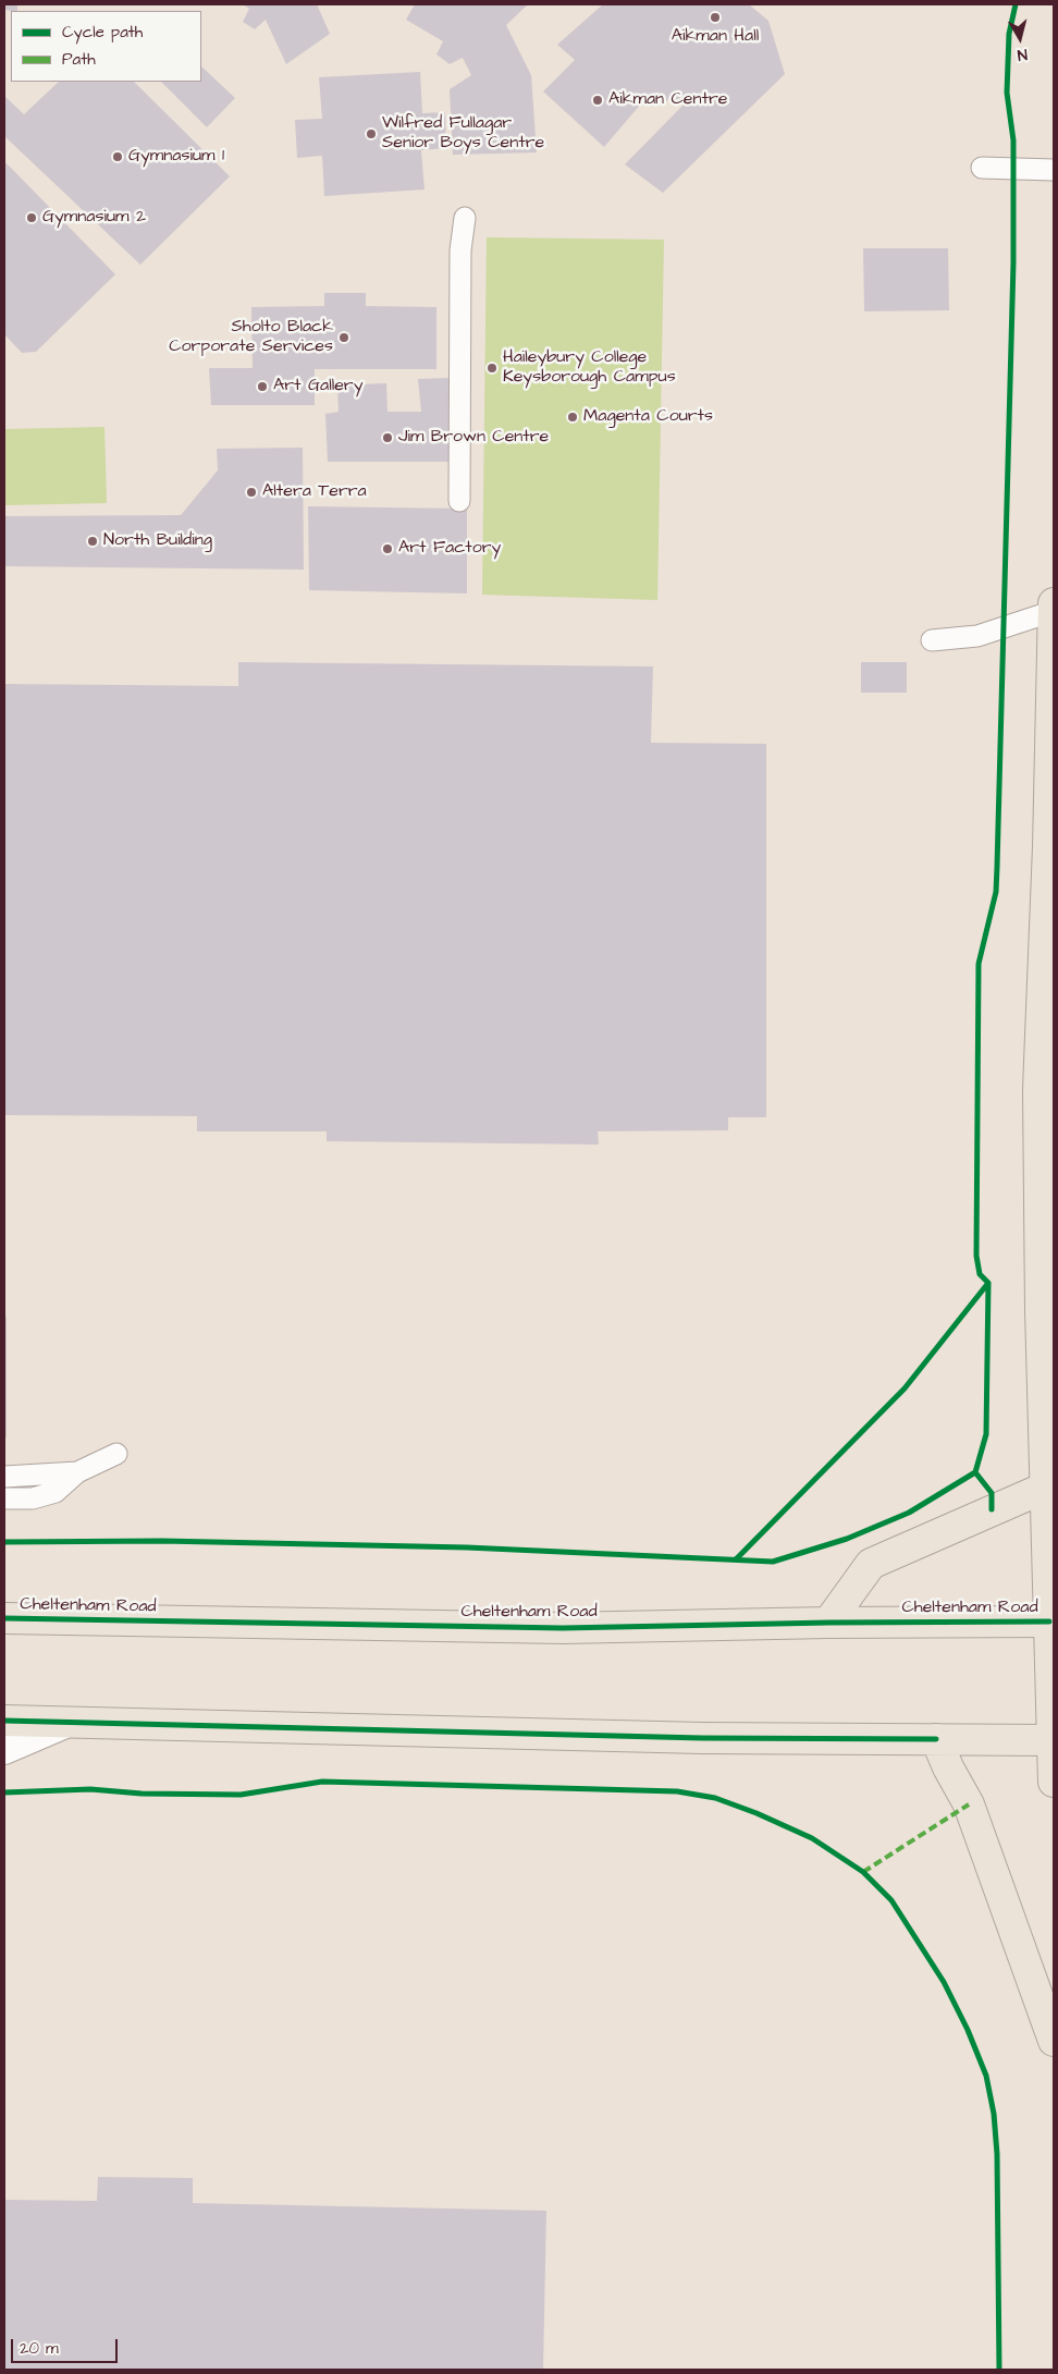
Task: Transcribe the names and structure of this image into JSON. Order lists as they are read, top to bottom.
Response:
{
  "streets": {
    "main road": ["Cheltenham Road"]
  },
  "places": [
    "Aikman Hall",
    "Aikman Centre",
    "Wilfred Fullagar Senior Boys Centre",
    "Gymnasium 1",
    "Gymnasium 2",
    "Sholto Black Corporate Services",
    "Haileybury College Keysborough Campus",
    "Art Gallery",
    "Magenta Courts",
    "Jim Brown Centre",
    "Altera Terra",
    "North Building",
    "Art Factory"
  ],
  "legend": ["Cycle path", "Path"],
  "scale_bar": "20 m",
  "north": "bottom"
}
